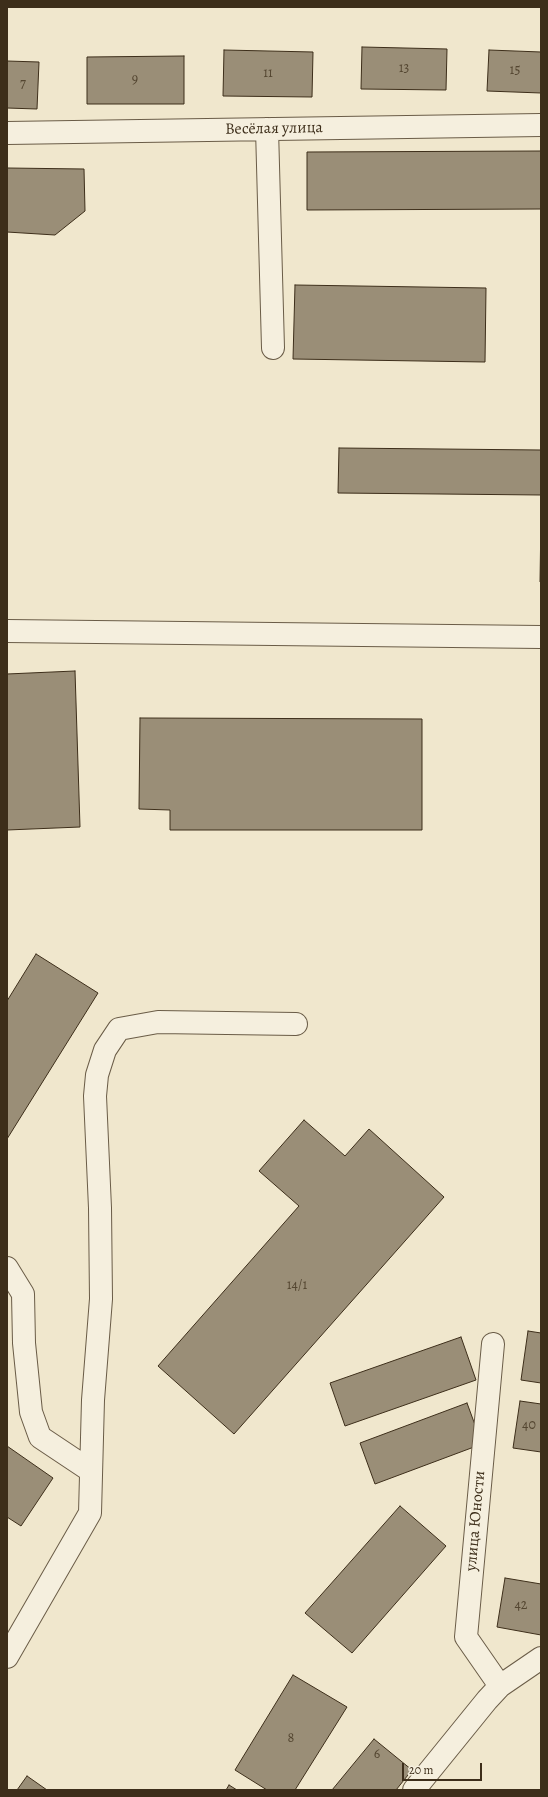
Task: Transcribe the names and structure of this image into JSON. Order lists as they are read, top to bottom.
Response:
{
  "streets": {
    "street": ["Весёлая улица", "улица Юности"]
  },
  "house_numbers": [
    "13",
    "15",
    "11",
    "9",
    "7",
    "14/1",
    "40",
    "42",
    "8",
    "6"
  ],
  "scale_bar": "20 m"
}
